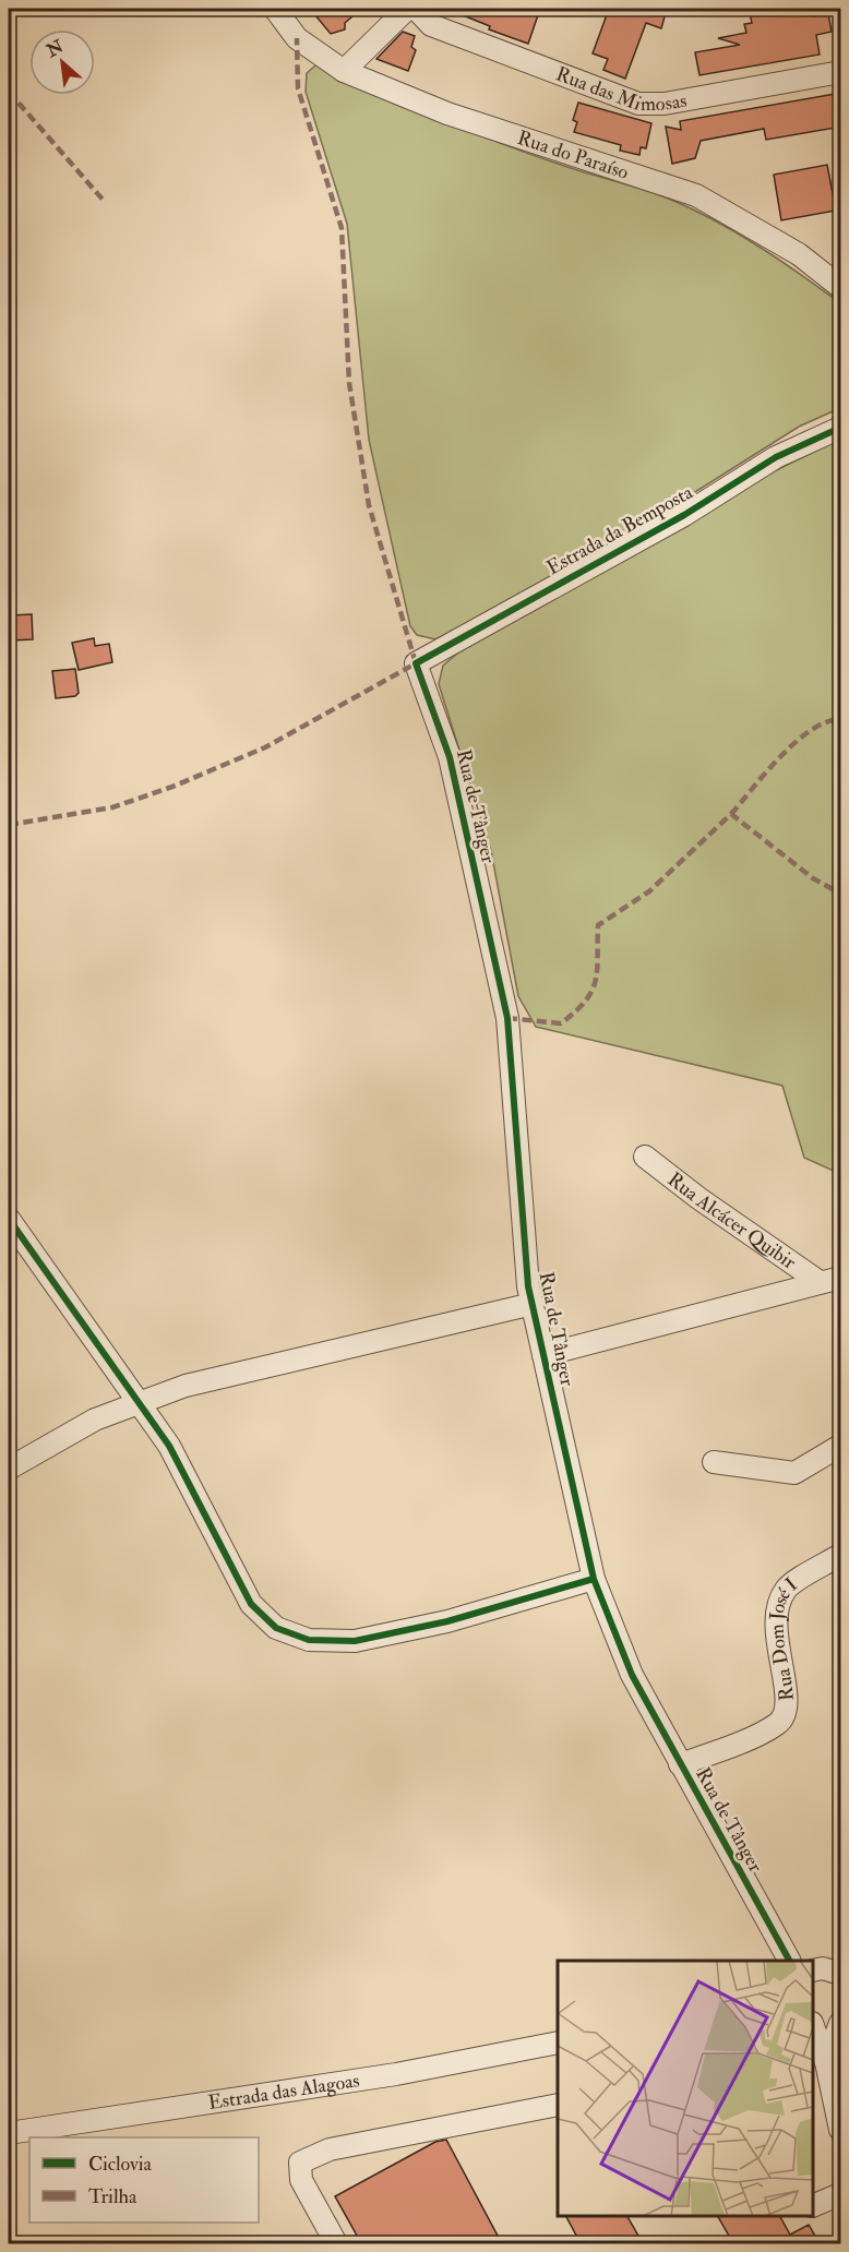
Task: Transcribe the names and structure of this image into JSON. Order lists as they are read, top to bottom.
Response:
{
  "streets": {
    "street": [
      "Rua das Mimosas",
      "Rua do Paraíso",
      "Estrada da Bemposta",
      "Rua de Tânger",
      "Rua Alcácer Quibir",
      "Rua Dom José I",
      "Estrada das Alagoas"
    ]
  },
  "crossings": [
    ["Estrada da Bemposta", "Rua de Tânger"],
    ["Rua de Tânger", "Rua Dom José I"]
  ],
  "legend": ["Ciclovia", "Trilha"],
  "north": "top left"
}
